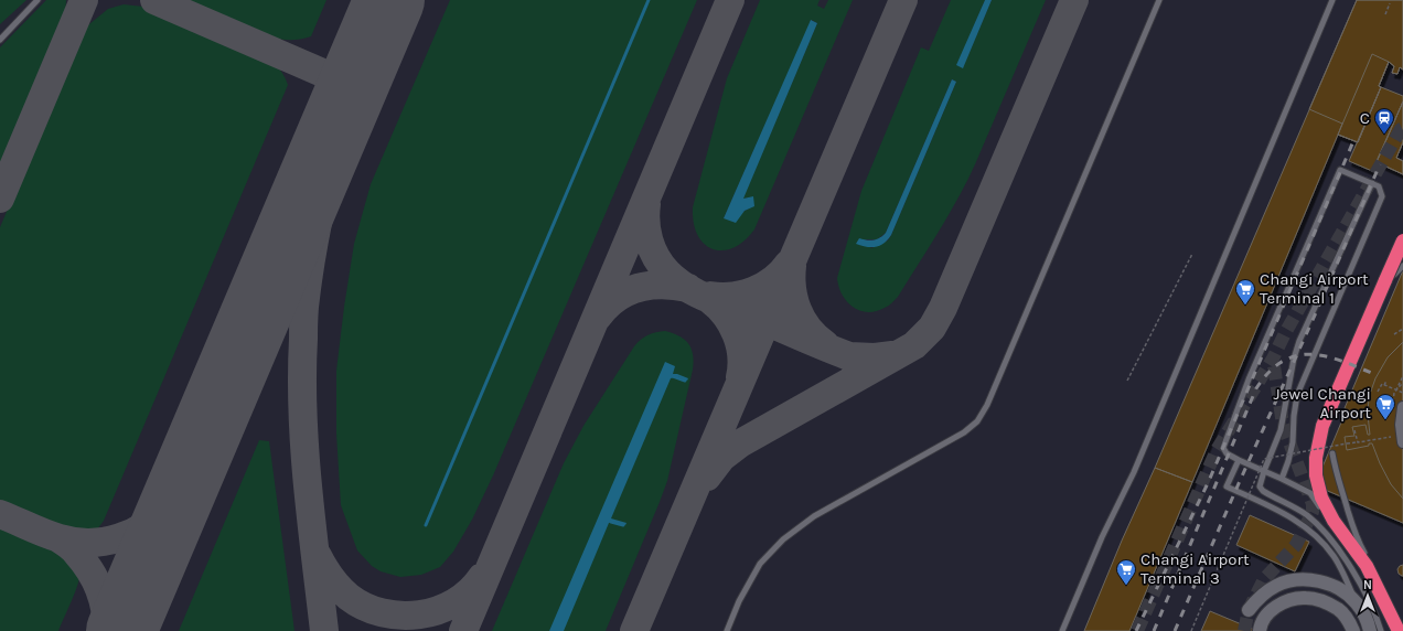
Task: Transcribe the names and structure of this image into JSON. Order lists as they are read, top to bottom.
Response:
{
  "places": {
    "station": ["C"],
    "supermarket": ["Changi Airport Terminal 1", "Jewel Changi Airport", "Changi Airport Terminal 3"]
  },
  "north": "top"
}
